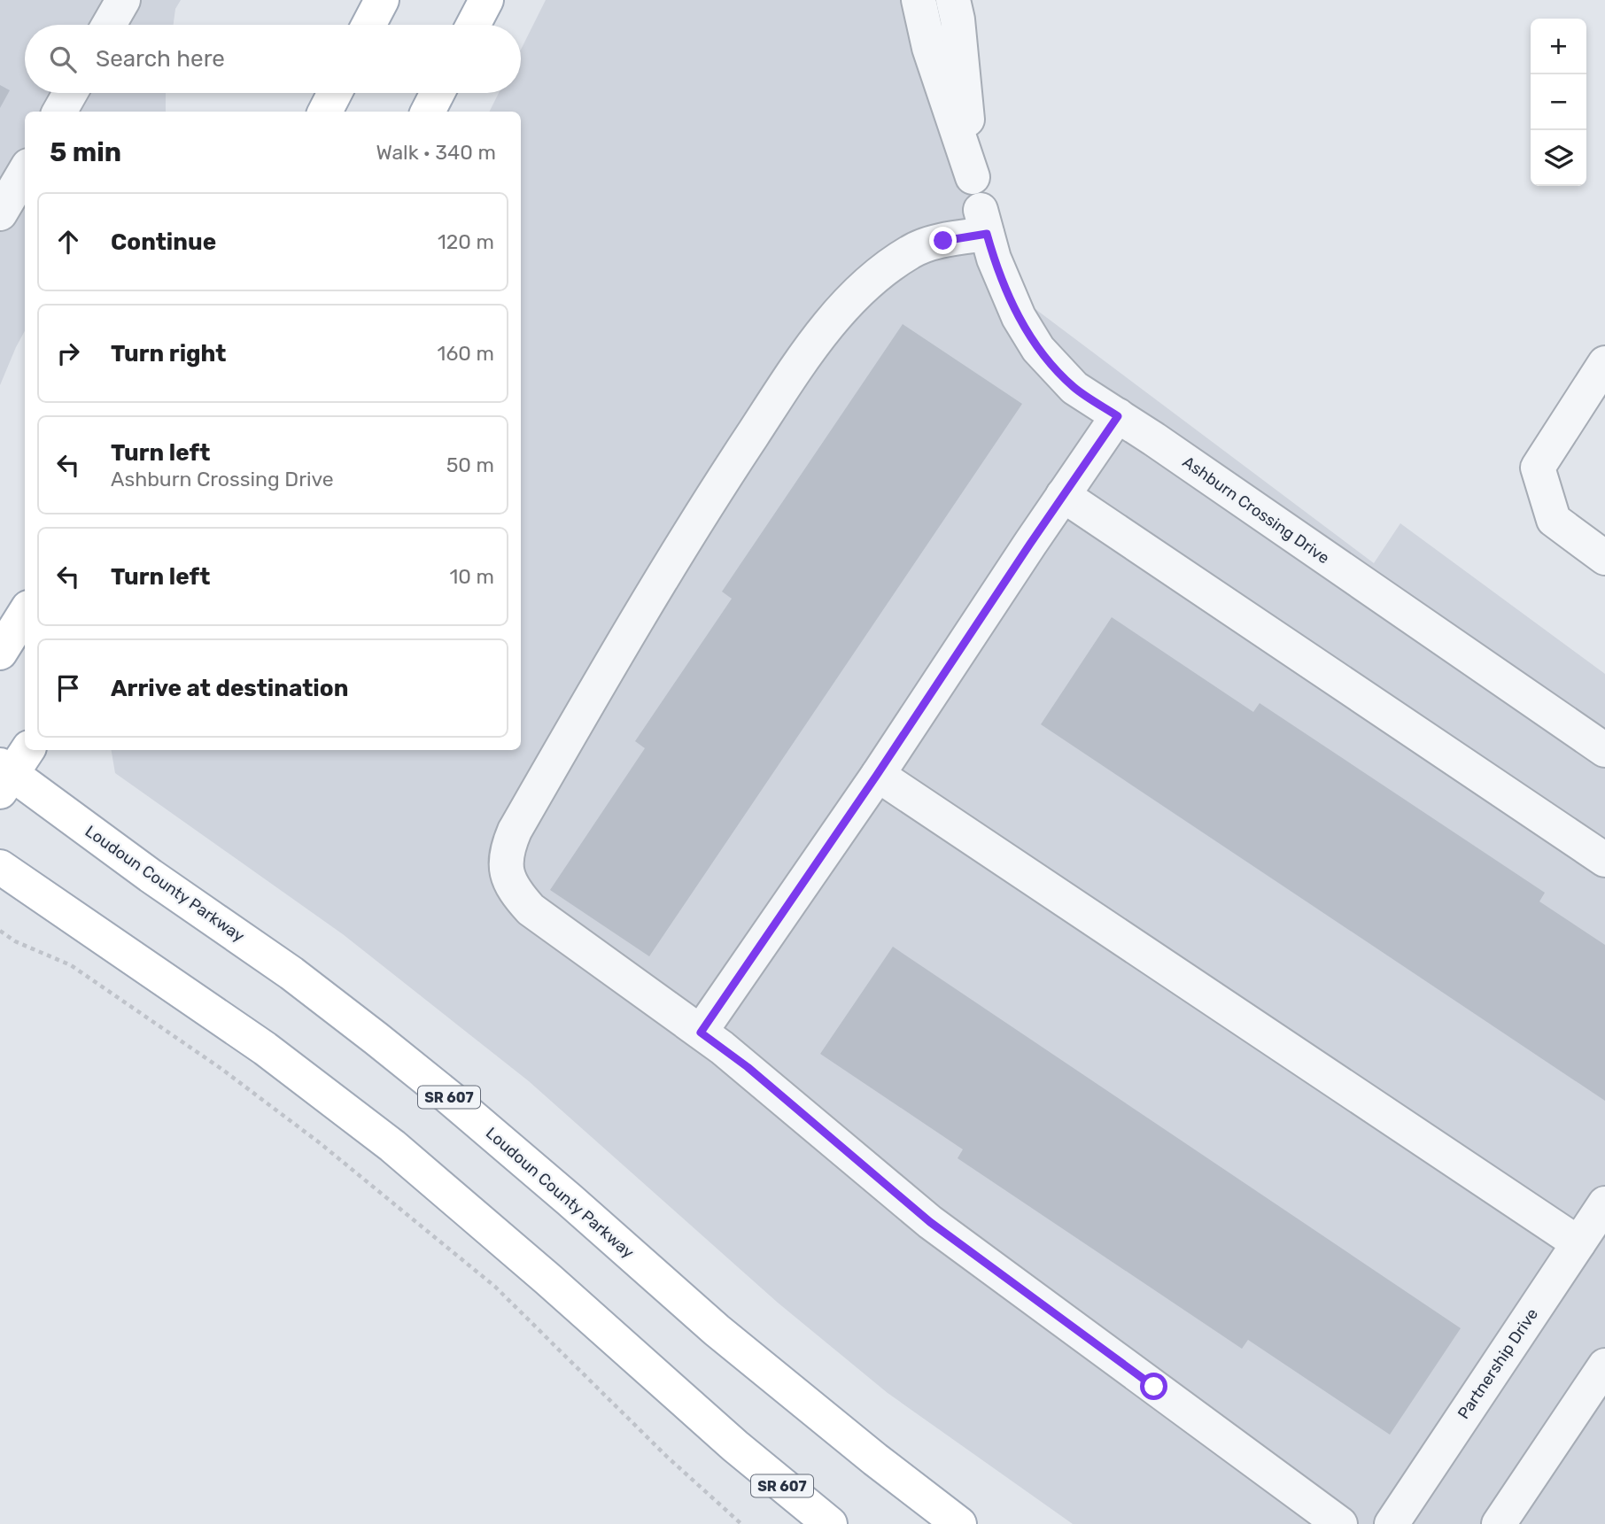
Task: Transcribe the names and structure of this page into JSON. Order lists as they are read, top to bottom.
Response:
{
  "streets": {
    "main road": ["Loudoun County Parkway", "SR 607"],
    "street": ["Ashburn Crossing Drive", "Partnership Drive"]
  },
  "page": {
    "map_buttons": ["+", "−"],
    "search": "Search here",
    "heading": ["5 min", "Walk · 340 m"],
    "list": [
      ["Continue", "120 m"],
      ["Turn right", "160 m"],
      ["Turn left", "Ashburn Crossing Drive", "50 m"],
      ["Turn left", "10 m"],
      "Arrive at destination"
    ]
  }
}
